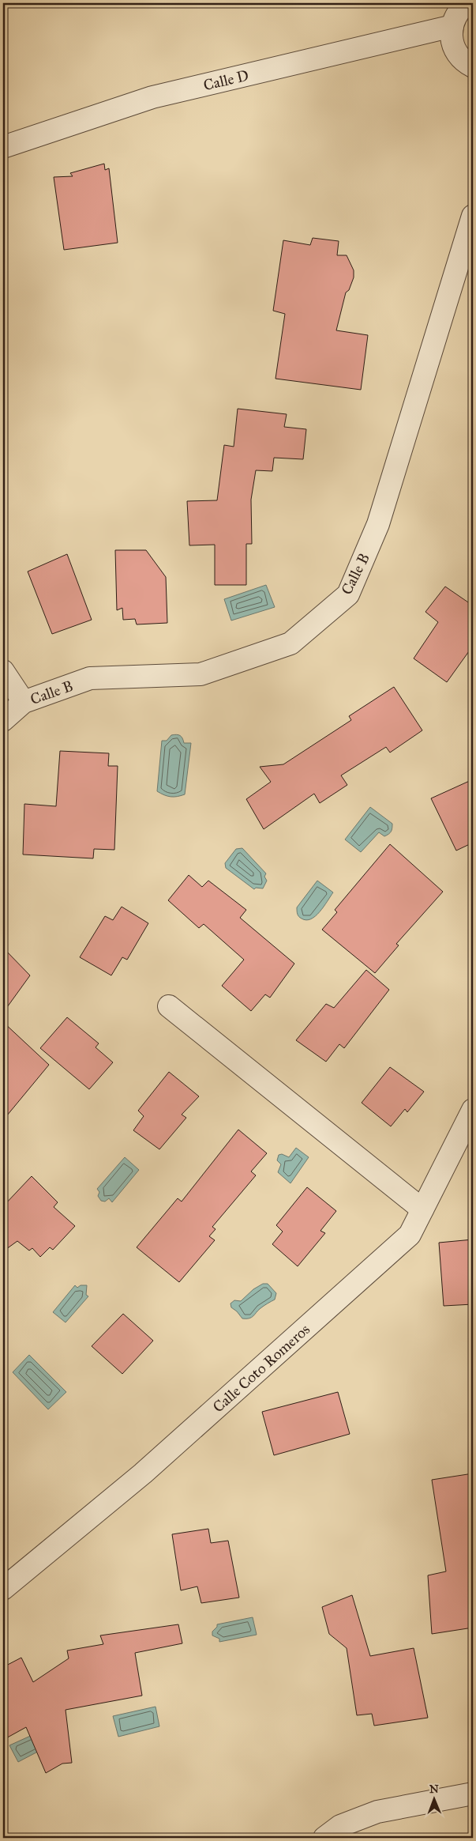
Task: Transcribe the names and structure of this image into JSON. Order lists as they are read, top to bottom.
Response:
{
  "streets": {
    "street": ["Calle D", "Calle B", "Calle Coto Romeros"]
  },
  "north": "top"
}
